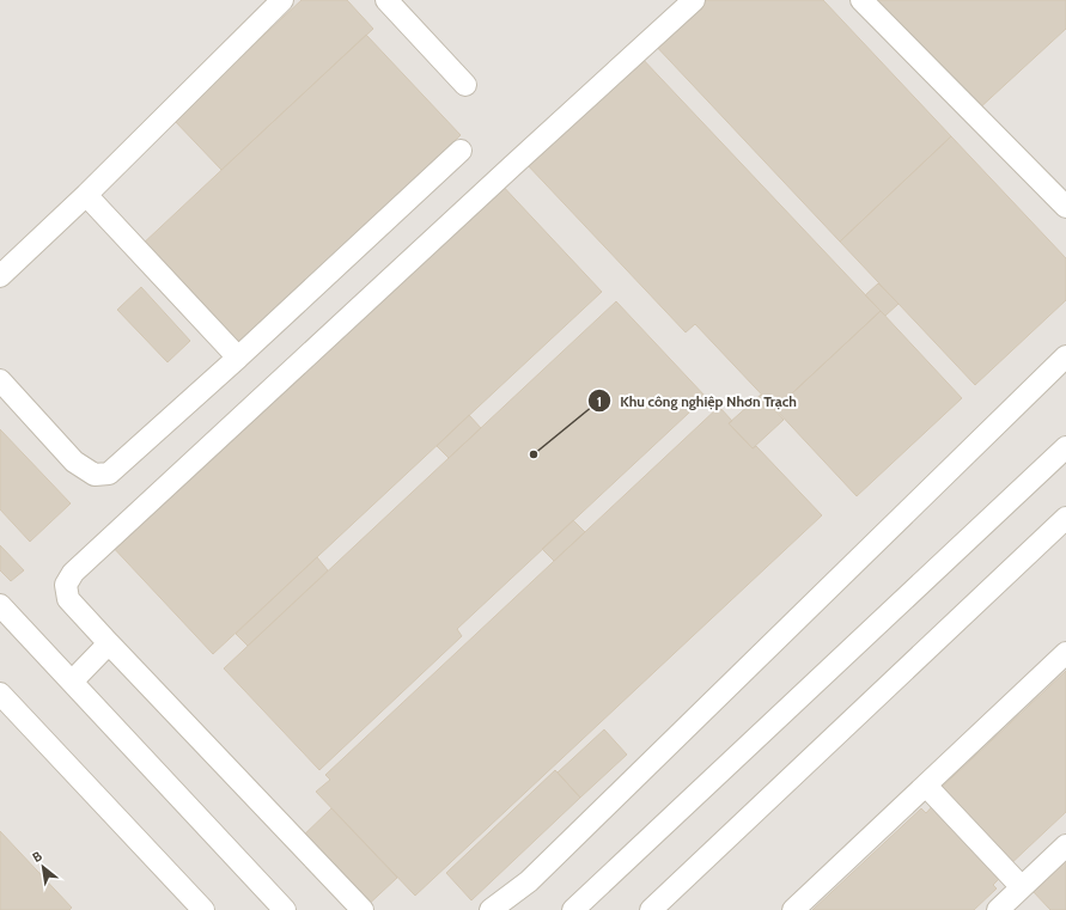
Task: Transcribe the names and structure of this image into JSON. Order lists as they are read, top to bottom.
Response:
{
  "places": ["Khu công nghiệp Nhơn Trạch"],
  "north": "top left"
}
